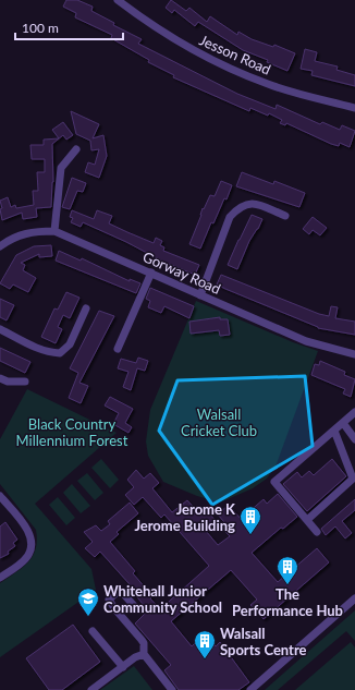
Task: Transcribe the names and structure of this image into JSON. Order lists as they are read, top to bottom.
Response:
{
  "streets": {
    "street": ["Jesson Road", "Gorway Road"]
  },
  "parks": ["Walsall Cricket Club", "Black Country Millennium Forest"],
  "places": {
    "building": ["Jerome K Jerome Building", "The Performance Hub", "Walsall Sports Centre"],
    "school or university": ["Whitehall Junior Community School"]
  },
  "scale_bar": "100 m"
}
